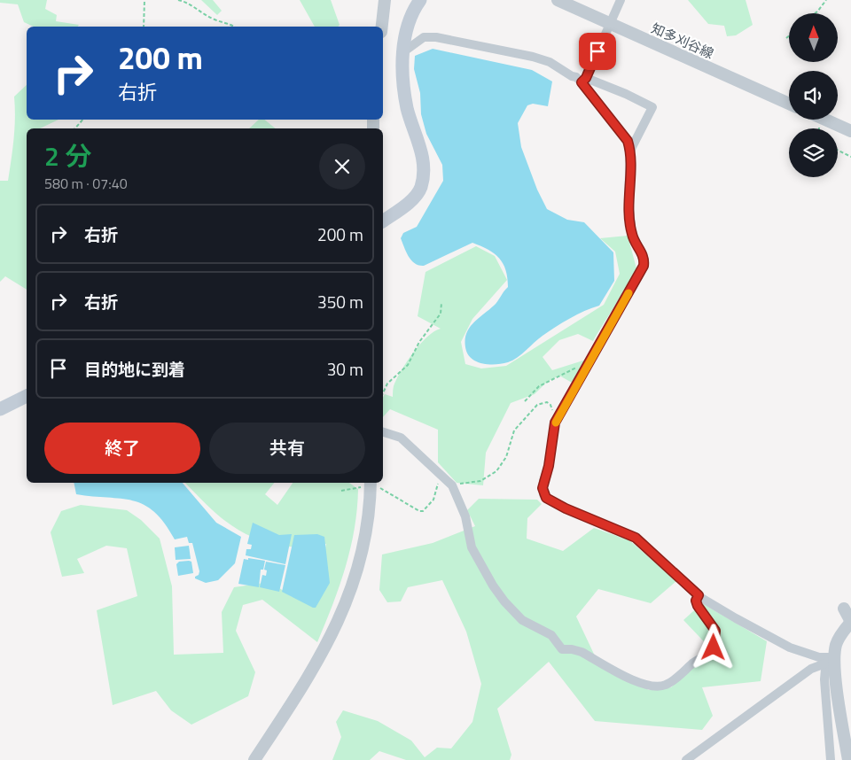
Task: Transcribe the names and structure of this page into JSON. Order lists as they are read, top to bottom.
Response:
{
  "streets": {
    "street": ["知多刈谷線"]
  },
  "north": "top",
  "page": {
    "turn": ["200 m", "右折"],
    "heading": ["2 分", "580 m · 07:40"],
    "list": [
      {
        "name": "右折",
        "value": "200 m"
      },
      {
        "name": "右折",
        "value": "350 m"
      },
      {
        "name": "目的地に到着",
        "value": "30 m"
      }
    ],
    "buttons": ["終了", "共有"]
  }
}
